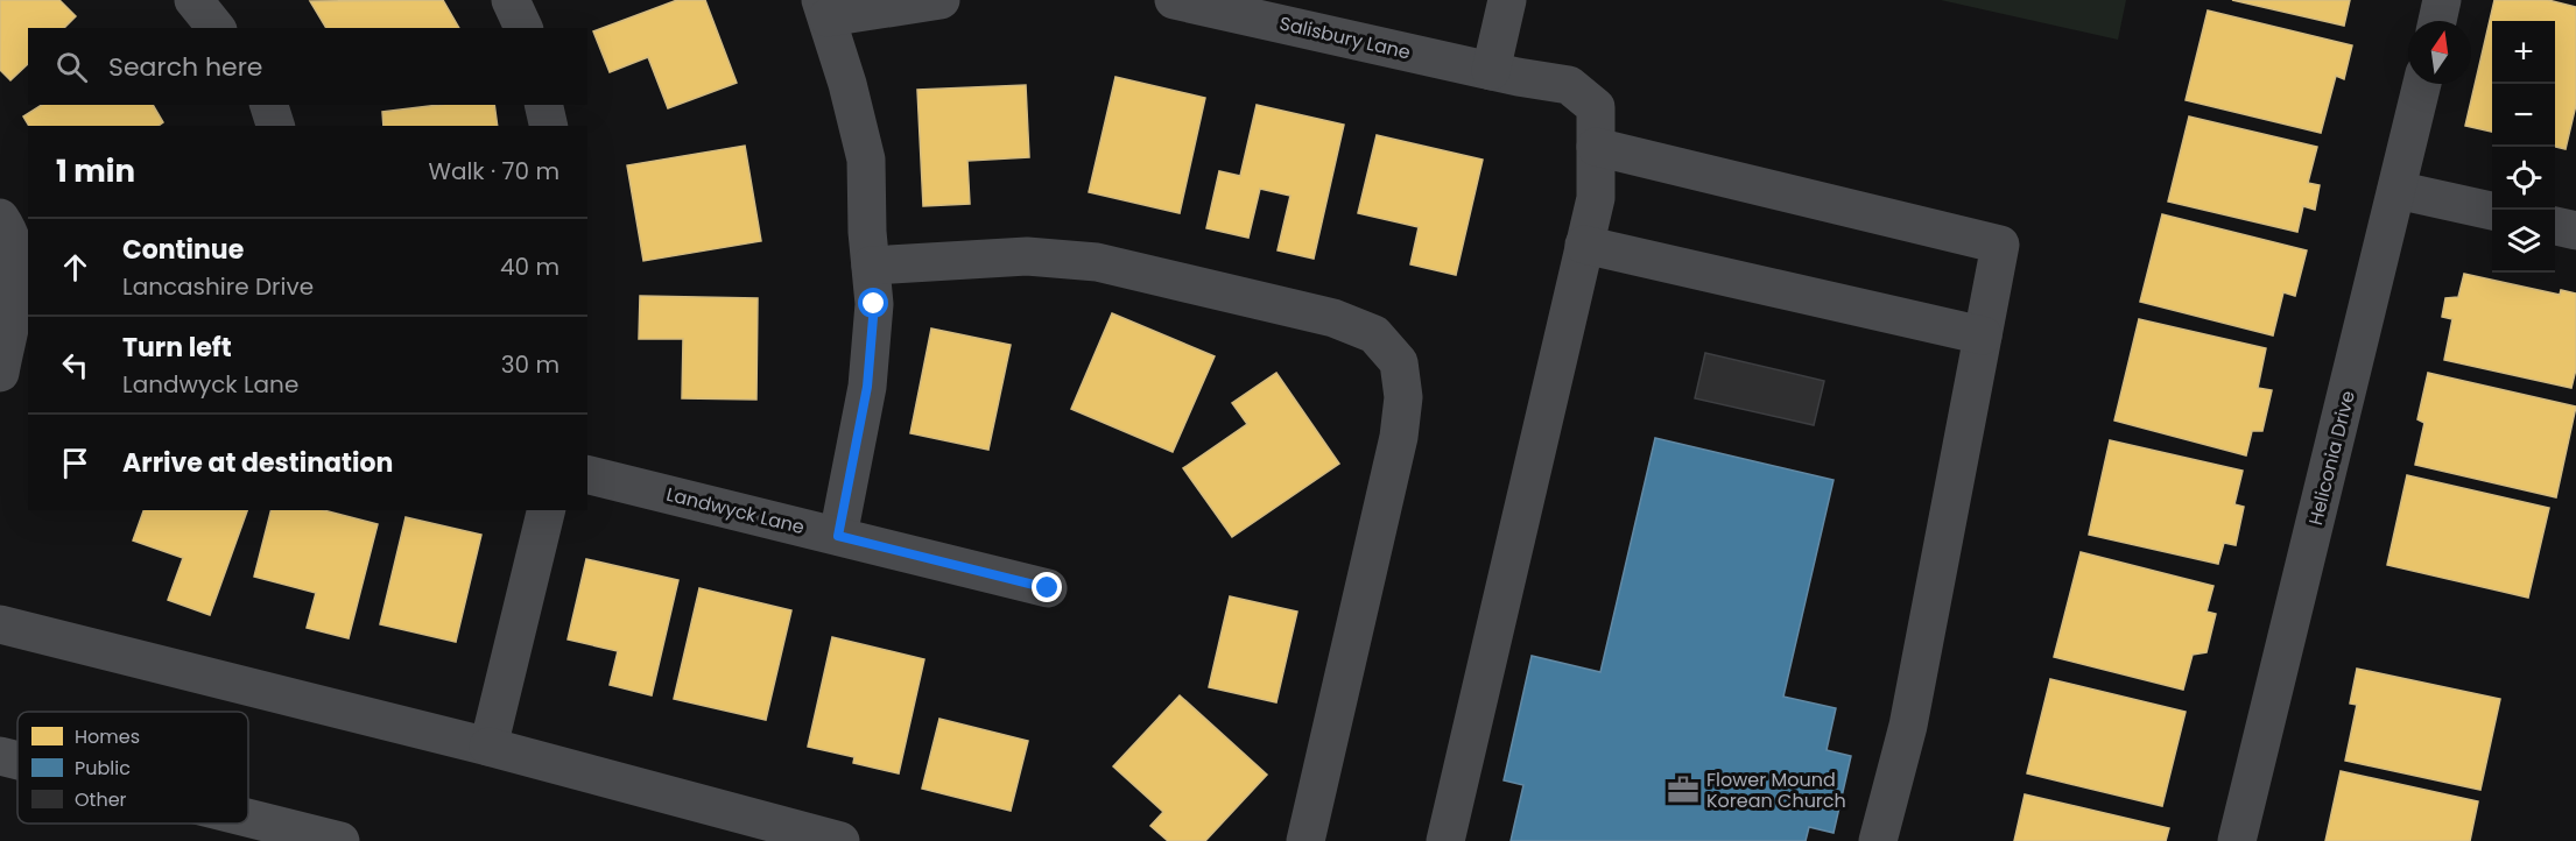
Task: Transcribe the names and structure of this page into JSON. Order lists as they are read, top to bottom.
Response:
{
  "streets": {
    "street": ["Salisbury Lane", "Heliconia Drive", "Landwyck Lane"]
  },
  "places": {
    "office": ["Flower Mound Korean Church"]
  },
  "legend": ["Homes", "Public", "Other"],
  "north": "top",
  "page": {
    "map_buttons": ["+", "−"],
    "search": "Search here",
    "heading": ["1 min", "Walk · 70 m"],
    "list": [
      ["Continue", "Lancashire Drive", "40 m"],
      ["Turn left", "Landwyck Lane", "30 m"],
      "Arrive at destination"
    ]
  }
}
